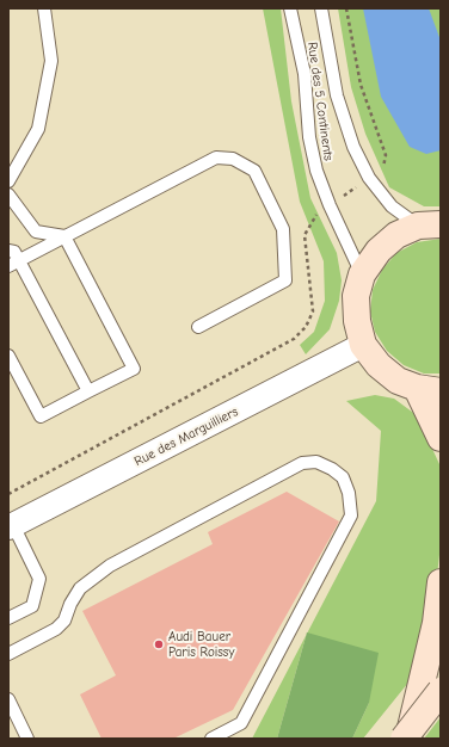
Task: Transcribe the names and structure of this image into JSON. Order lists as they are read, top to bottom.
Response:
{
  "streets": {
    "street": ["Rue des Marguilliers"],
    "lane": ["Rue des 5 Continents"]
  },
  "places": ["Audi Bauer Paris Roissy"]
}
